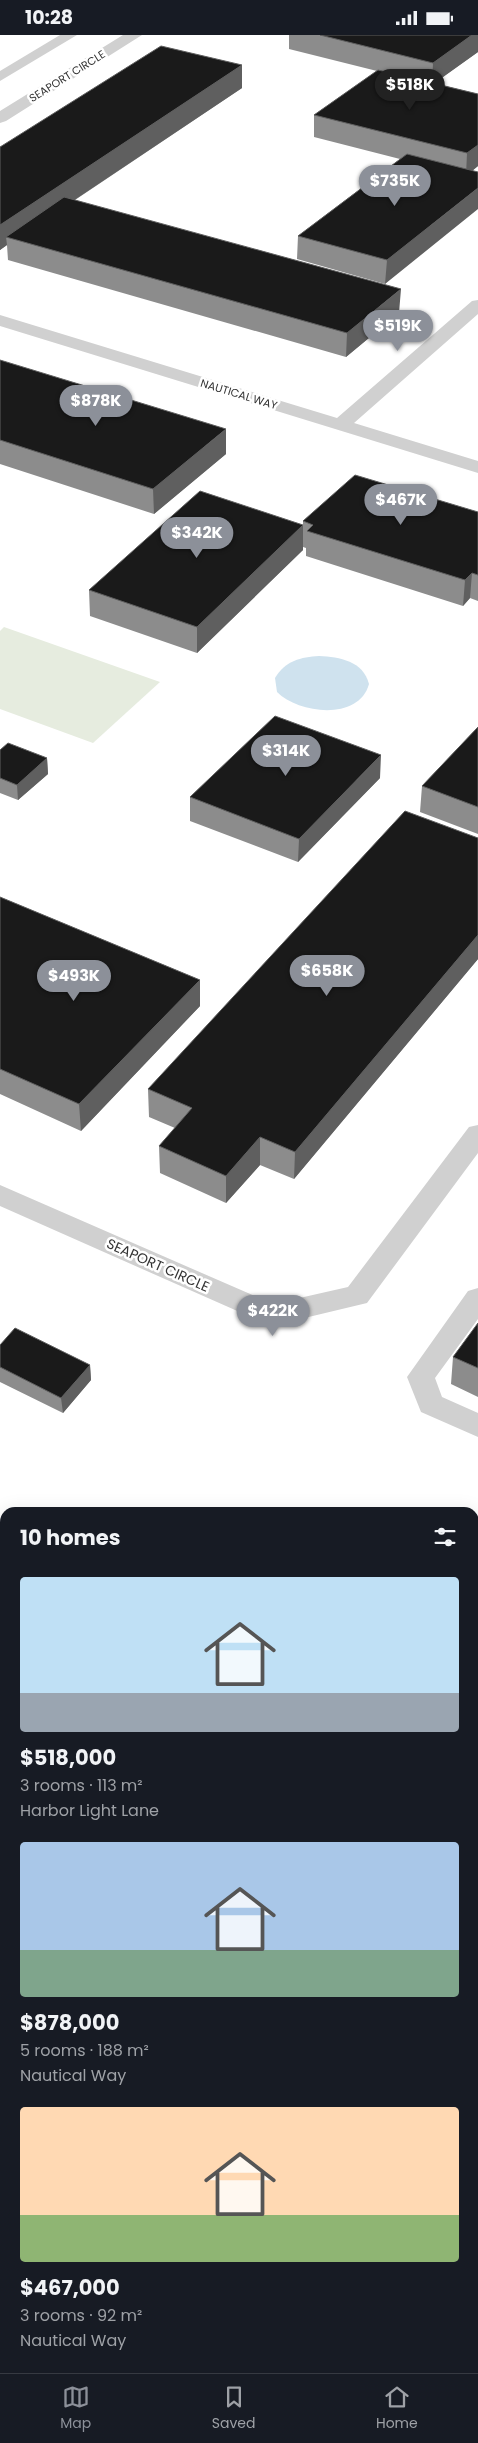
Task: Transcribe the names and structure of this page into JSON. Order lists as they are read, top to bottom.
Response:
{
  "streets": {
    "street": ["SEAPORT CIRCLE", "NAUTICAL WAY"]
  },
  "page": {
    "status": "10:28",
    "price": [
      "$518K",
      "$735K",
      "$519K",
      "$878K",
      "$467K",
      "$342K",
      "$314K",
      "$658K",
      "$493K",
      "$422K"
    ],
    "heading": "10 homes",
    "list": [
      {
        "name": "$518,000",
        "note": "3 rooms · 113 m² · Harbor Light Lane"
      },
      {
        "name": "$878,000",
        "note": "5 rooms · 188 m² · Nautical Way"
      },
      {
        "name": "$467,000",
        "note": "3 rooms · 92 m² · Nautical Way"
      }
    ],
    "tabs": ["Map", "Saved", "Home"]
  }
}
